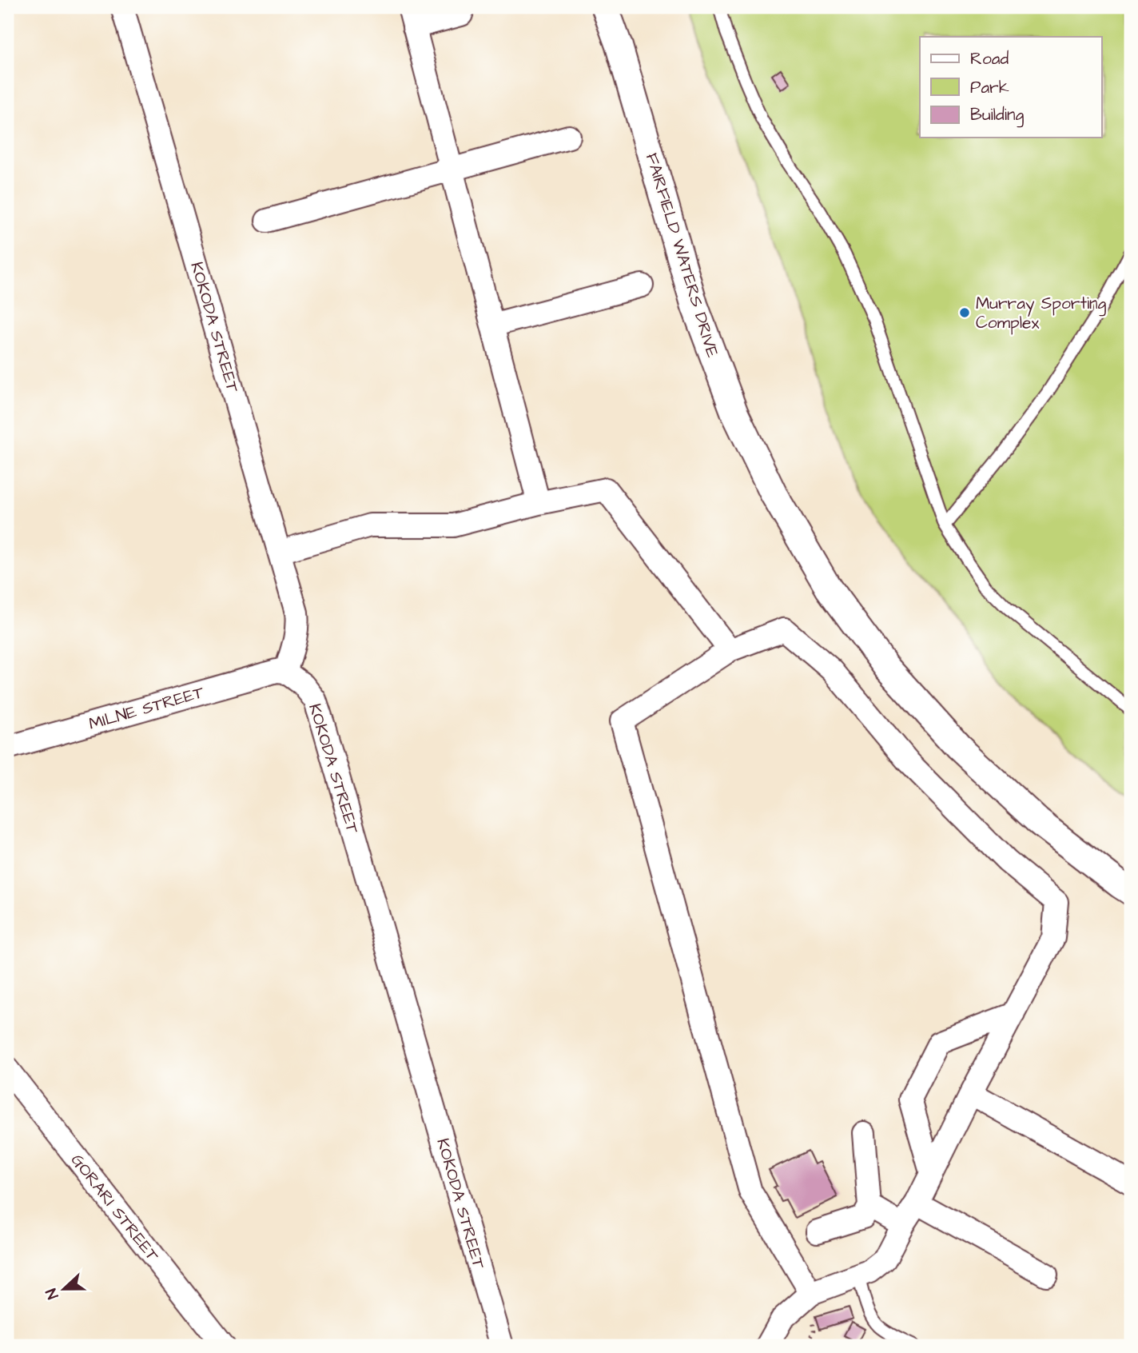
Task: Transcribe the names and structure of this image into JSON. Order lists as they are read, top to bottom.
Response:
{
  "streets": {
    "street": [
      "FAIRFIELD WATERS DRIVE",
      "KOKODA STREET",
      "MILNE STREET",
      "GORARI STREET"
    ]
  },
  "crossings": [
    ["KOKODA STREET", "MILNE STREET"]
  ],
  "places": ["Murray Sporting Complex"],
  "legend": ["Road", "Park", "Building"],
  "north": "left"
}
